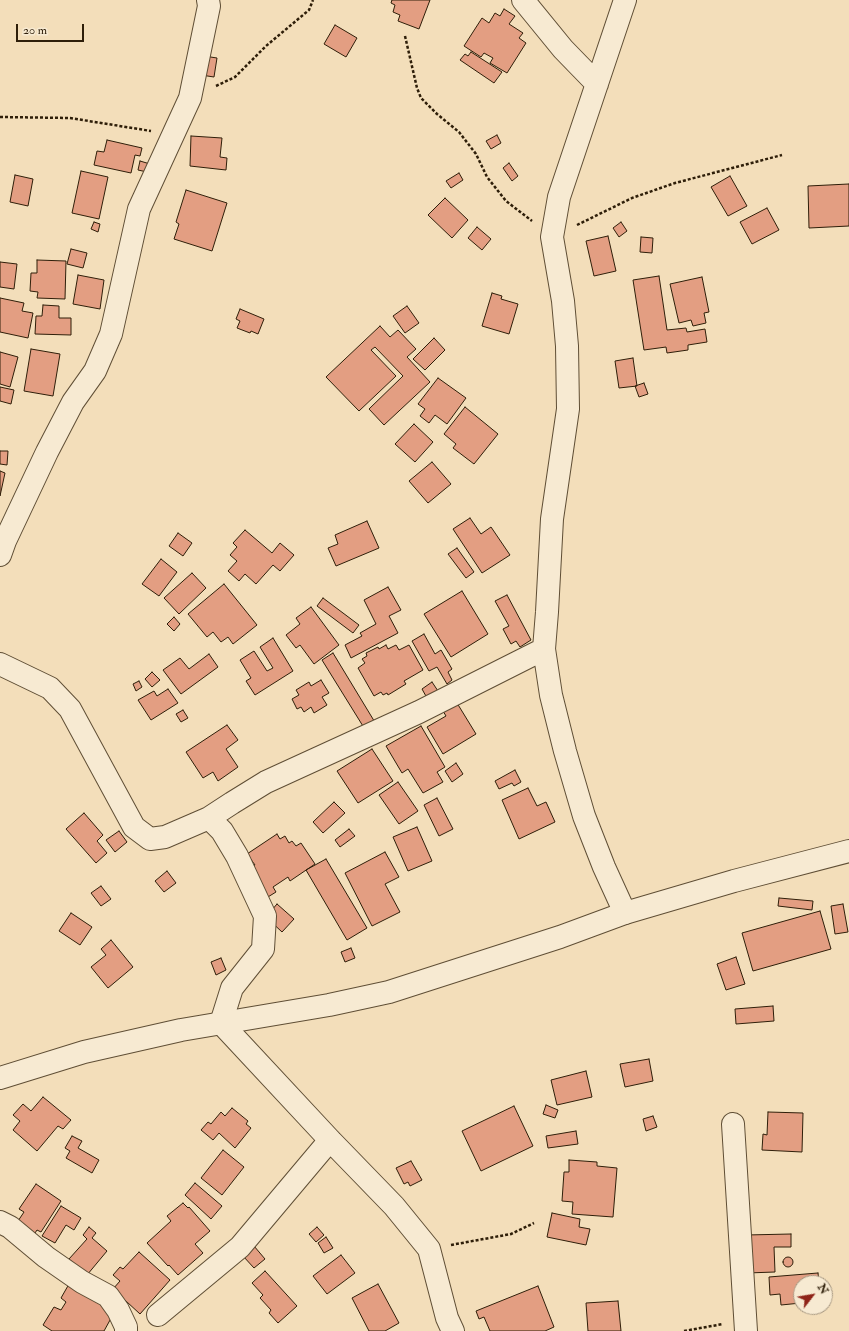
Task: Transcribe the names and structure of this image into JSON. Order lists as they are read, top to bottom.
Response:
{
  "scale_bar": "20 m",
  "north": "top right"
}
